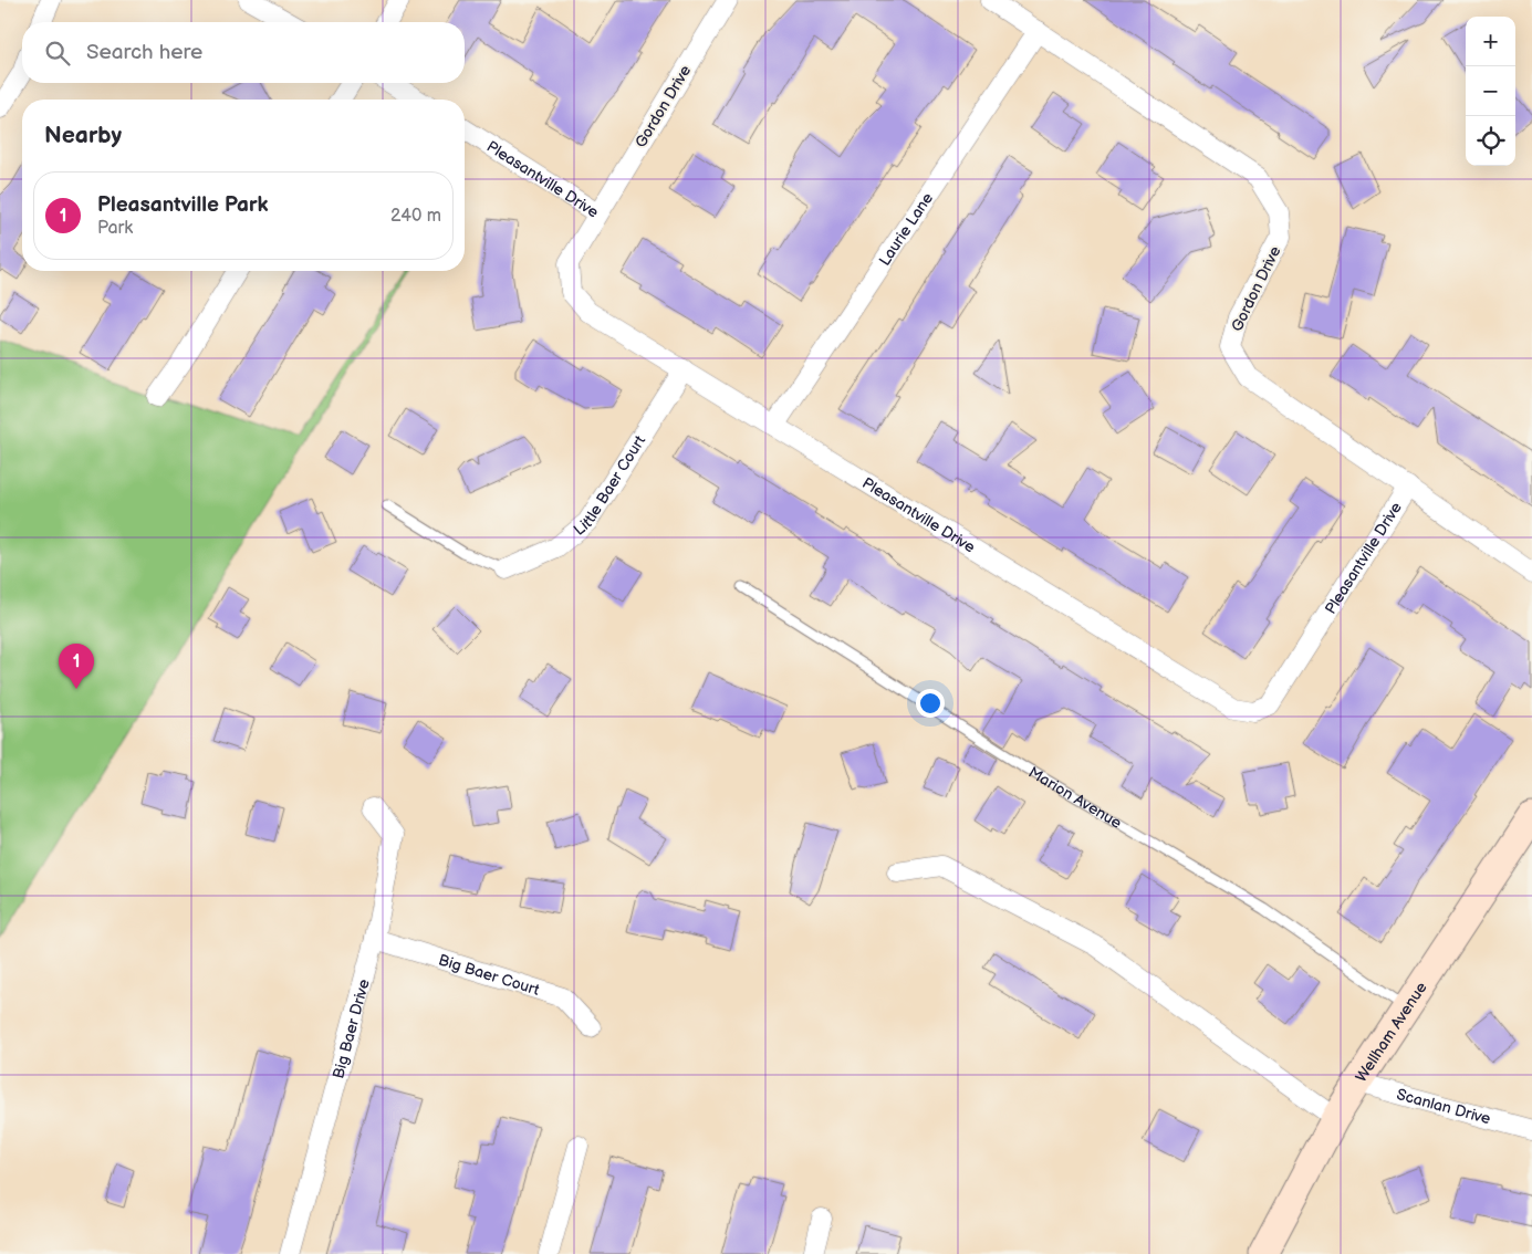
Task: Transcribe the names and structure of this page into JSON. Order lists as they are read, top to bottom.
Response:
{
  "streets": {
    "street": [
      "Gordon Drive",
      "Pleasantville Drive",
      "Laurie Lane",
      "Little Baer Court",
      "Big Baer Court",
      "Big Baer Drive",
      "Wellham Avenue",
      "Scanlan Drive"
    ],
    "lane": ["Marion Avenue"]
  },
  "crossings": [
    ["Gordon Drive", "Pleasantville Drive"],
    ["Gordon Drive", "Laurie Lane"],
    ["Pleasantville Drive", "Laurie Lane"],
    ["Pleasantville Drive", "Little Baer Court"],
    ["Marion Avenue", "Wellham Avenue"],
    ["Big Baer Court", "Big Baer Drive"],
    ["Wellham Avenue", "Scanlan Drive"]
  ],
  "page": {
    "map_buttons": ["+", "−"],
    "search": "Search here",
    "heading": "Nearby",
    "list": [
      {
        "mark": "1",
        "name": "Pleasantville Park",
        "note": "Park",
        "value": "240 m"
      }
    ],
    "pins": "1"
  }
}
